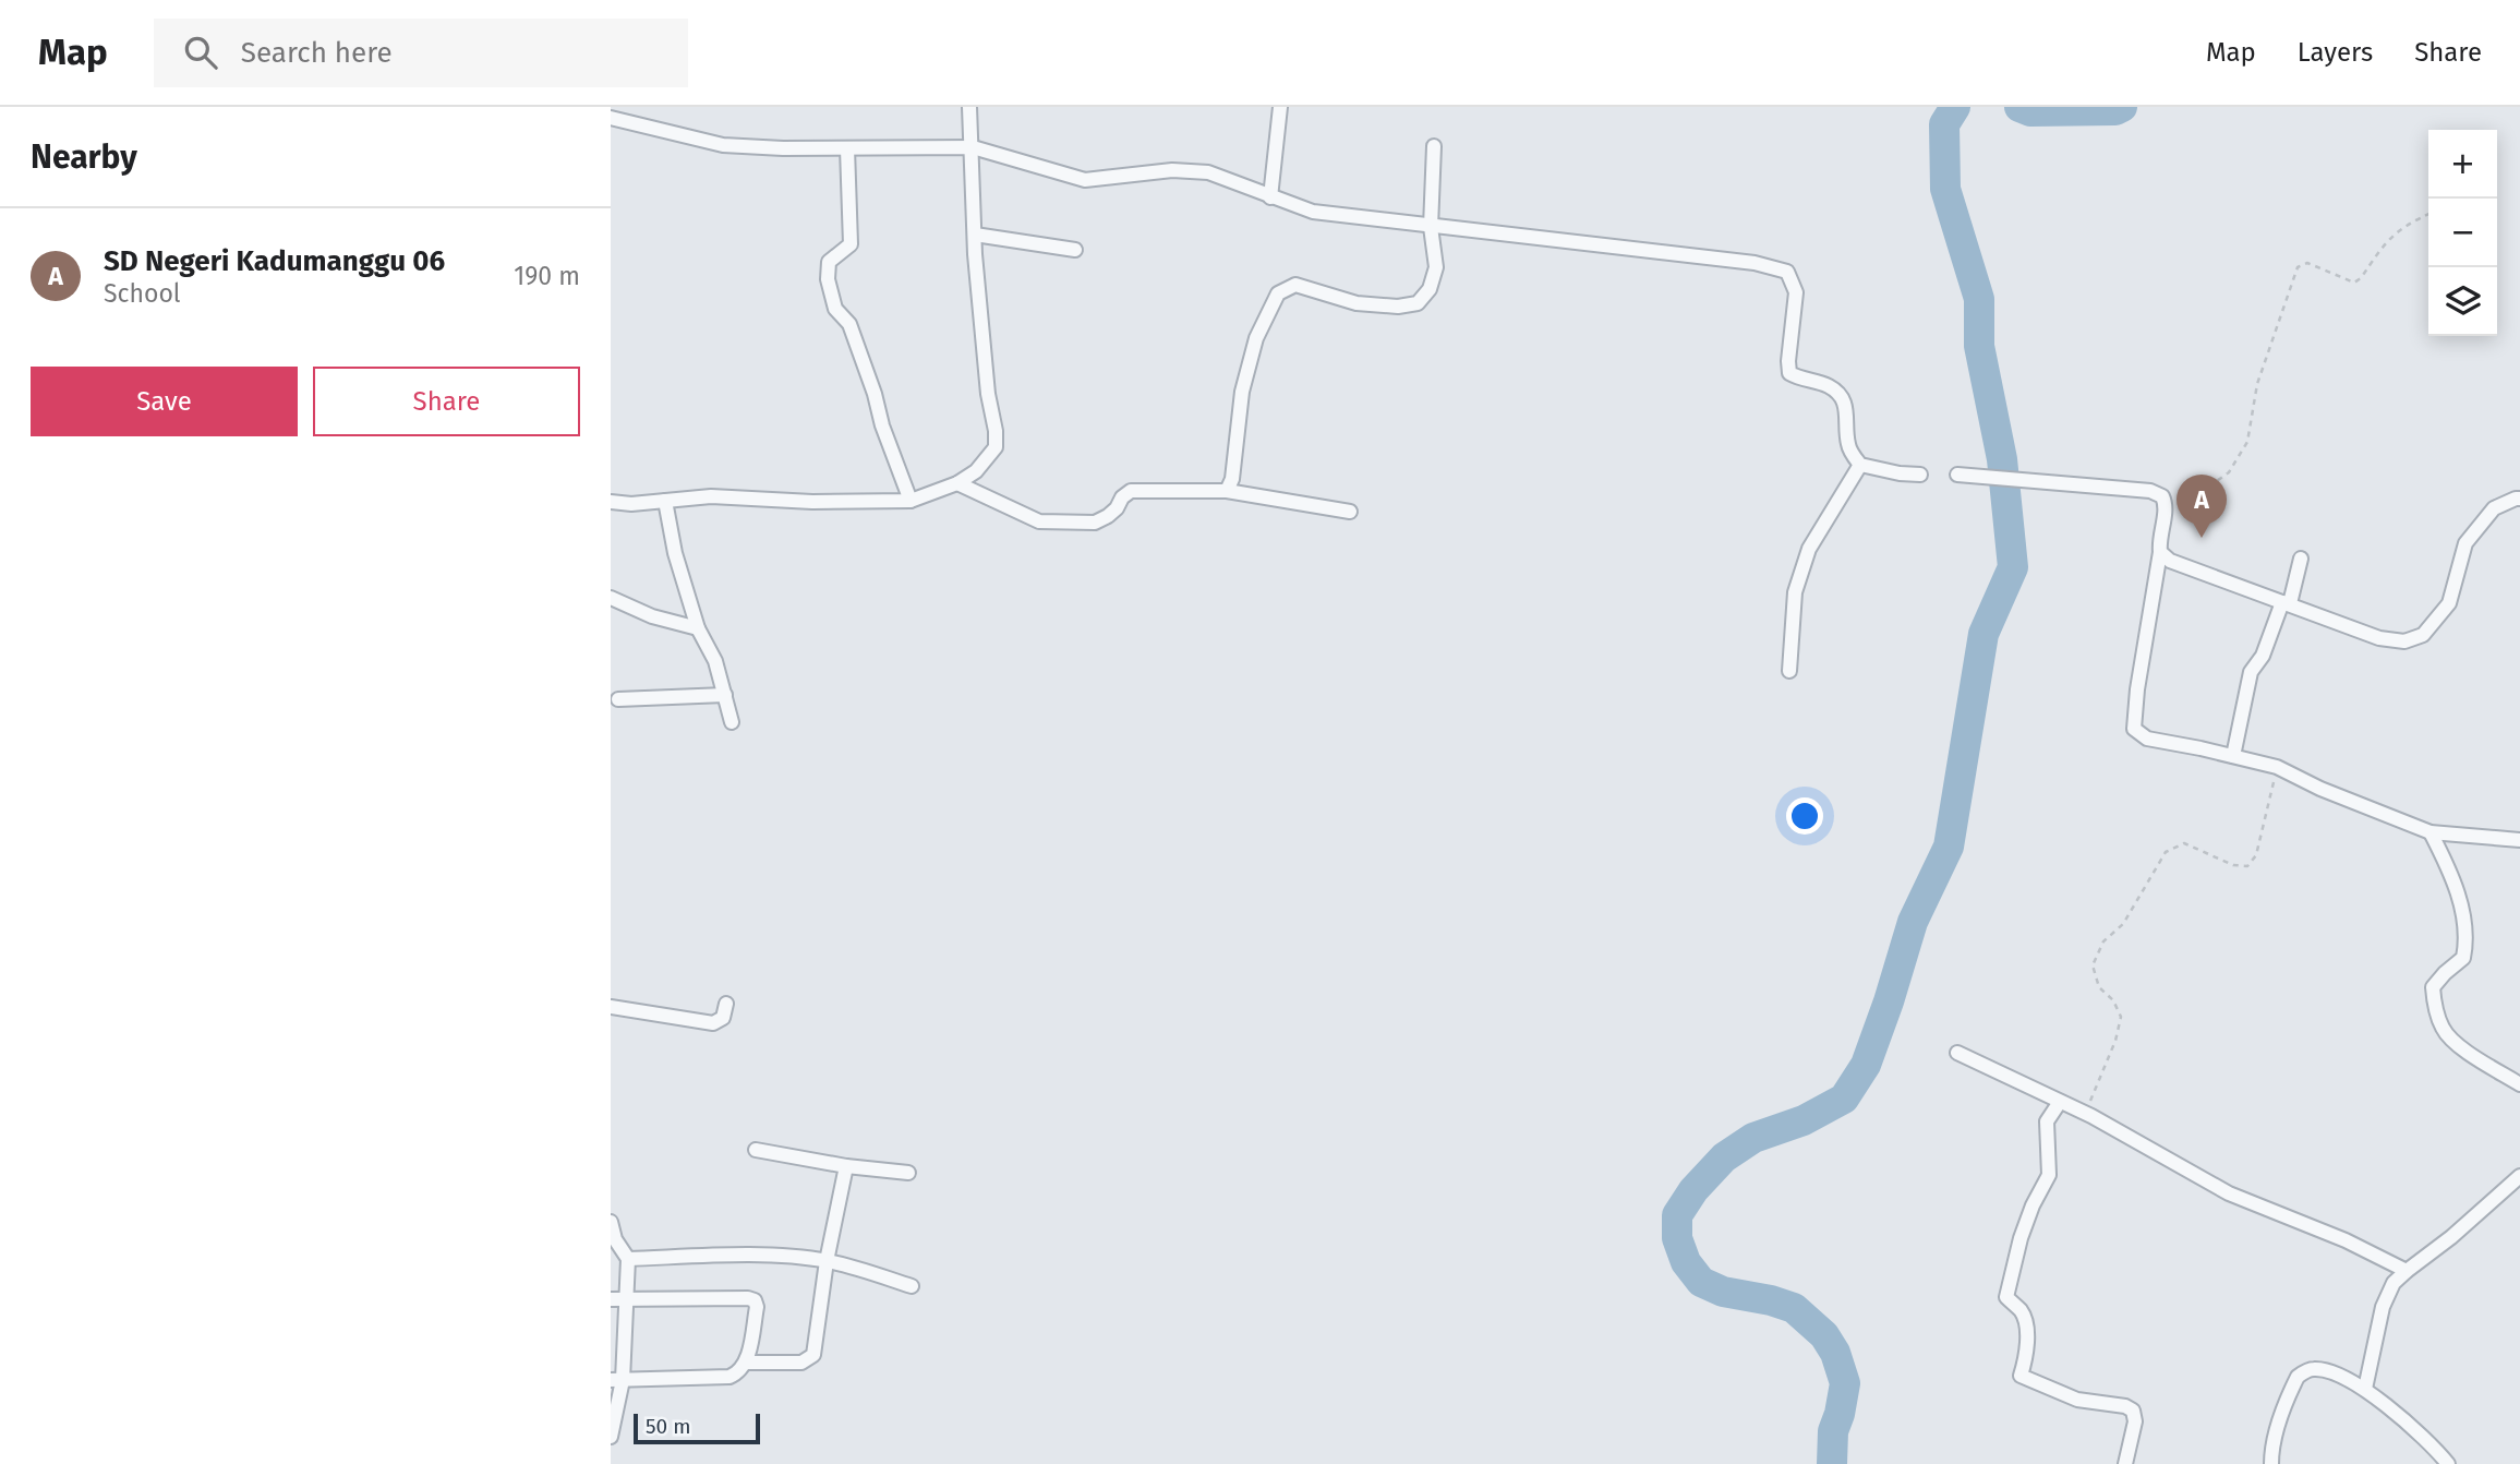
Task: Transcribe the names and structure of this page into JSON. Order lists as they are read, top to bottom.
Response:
{
  "scale_bar": "50 m",
  "page": {
    "header": "Map",
    "search": "Search here",
    "nav": ["Map", "Layers", "Share"],
    "heading": "Nearby",
    "map_buttons": ["+", "−"],
    "list": [
      {
        "mark": "A",
        "name": "SD Negeri Kadumanggu 06",
        "note": "School",
        "value": "190 m"
      }
    ],
    "buttons": ["Save", "Share"],
    "pins": "A",
    "scale": "50 m"
  }
}
